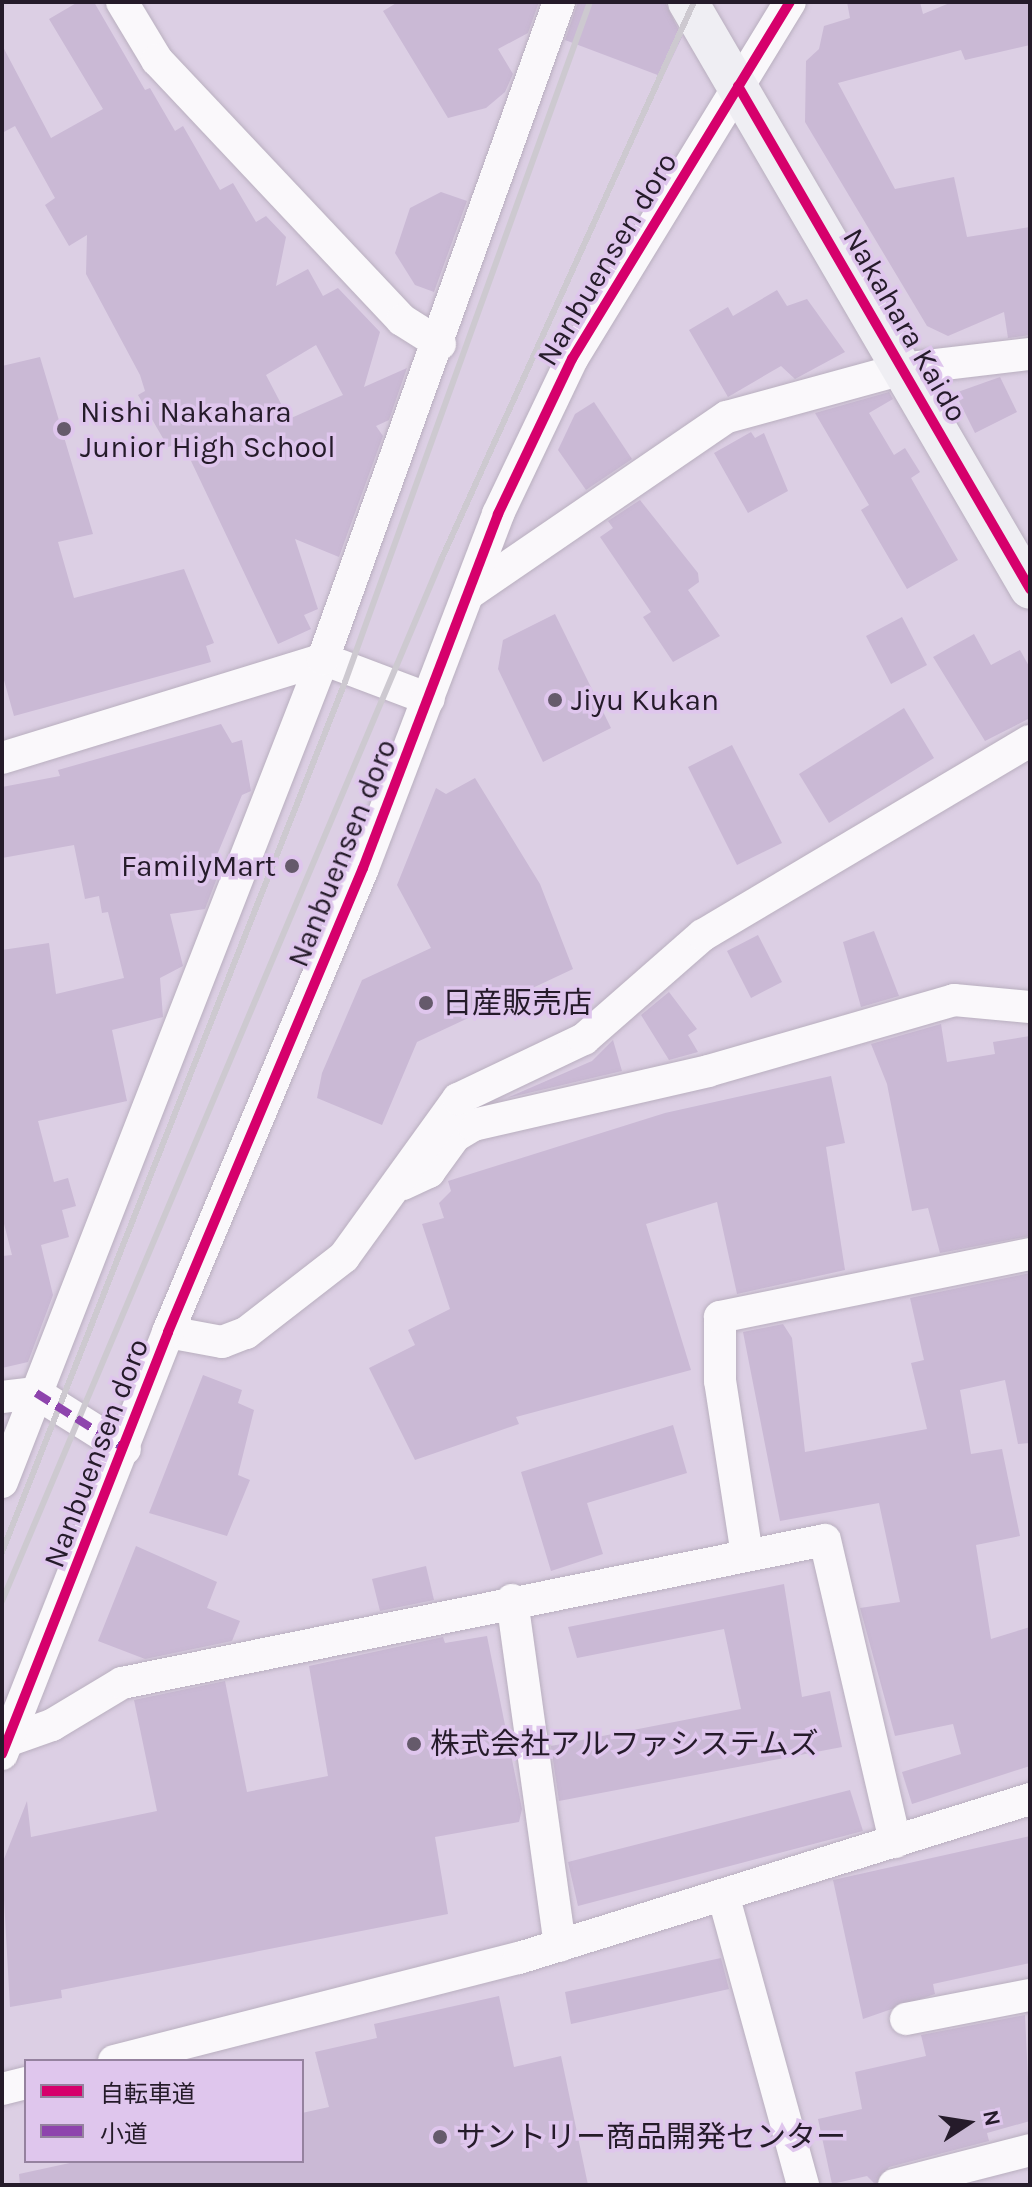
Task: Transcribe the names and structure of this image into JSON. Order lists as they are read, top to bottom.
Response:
{
  "streets": {
    "main road": ["Nakahara Kaido"],
    "street": ["Nanbuensen doro"]
  },
  "crossings": [
    ["Nanbuensen doro", "Nakahara Kaido"]
  ],
  "places": [
    "Nishi Nakahara Junior High School",
    "Jiyu Kukan",
    "FamilyMart",
    "日産販売店",
    "株式会社アルファシステムズ",
    "サントリー商品開発センター"
  ],
  "legend": ["自転車道", "小道"],
  "north": "right"
}
